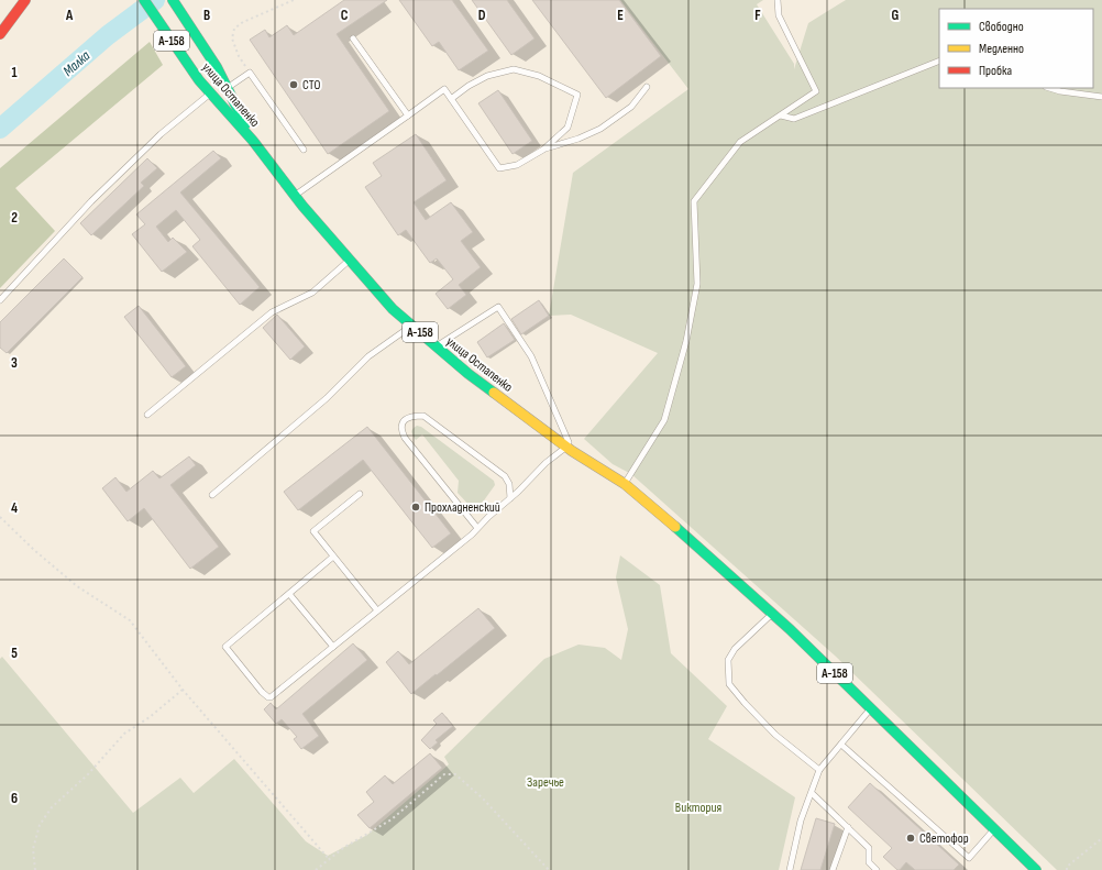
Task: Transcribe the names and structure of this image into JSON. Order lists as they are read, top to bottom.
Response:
{
  "streets": {
    "main road": ["А-158", "улица Остапенко"]
  },
  "crossings": [
    ["А-158", "улица Остапенко"]
  ],
  "water": ["Малка"],
  "parks": ["Заречье", "Виктория"],
  "places": ["СТО", "Прохладненский", "Светофор"],
  "legend": ["Свободно", "Медленно", "Пробка"],
  "grid": {
    "columns": [
      "A",
      "B",
      "C",
      "D",
      "E",
      "F",
      "G"
    ],
    "rows": [
      "1",
      "2",
      "3",
      "4",
      "5",
      "6"
    ]
  }
}
